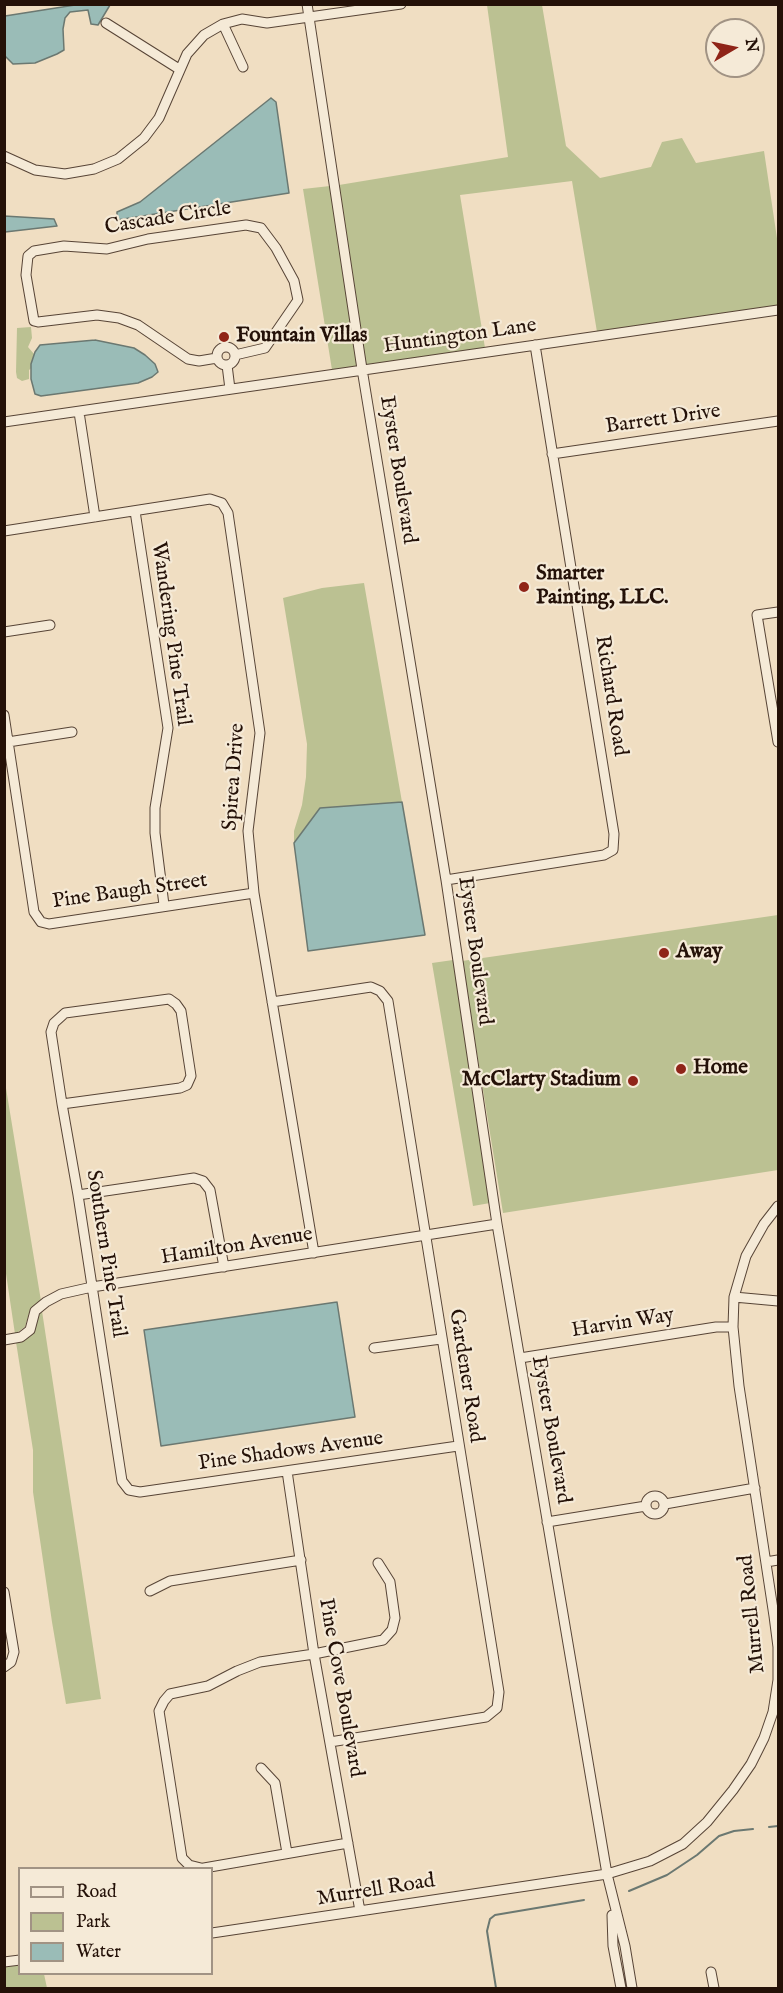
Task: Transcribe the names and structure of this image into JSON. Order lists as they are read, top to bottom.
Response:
{
  "streets": {
    "street": [
      "Cascade Circle",
      "Huntington Lane",
      "Barrett Drive",
      "Eyster Boulevard",
      "Wandering Pine Trail",
      "Richard Road",
      "Spirea Drive",
      "Pine Baugh Street",
      "Hamilton Avenue",
      "Southern Pine Trail",
      "Harvin Way",
      "Gardener Road",
      "Pine Shadows Avenue",
      "Murrell Road",
      "Pine Cove Boulevard"
    ]
  },
  "crossings": [
    ["Huntington Lane", "Eyster Boulevard"],
    ["Huntington Lane", "Richard Road"],
    ["Barrett Drive", "Richard Road"],
    ["Eyster Boulevard", "Richard Road"],
    ["Eyster Boulevard", "Hamilton Avenue"],
    ["Eyster Boulevard", "Harvin Way"],
    ["Eyster Boulevard", "Murrell Road"],
    ["Wandering Pine Trail", "Spirea Drive"],
    ["Wandering Pine Trail", "Pine Baugh Street"],
    ["Spirea Drive", "Pine Baugh Street"],
    ["Spirea Drive", "Hamilton Avenue"],
    ["Spirea Drive", "Gardener Road"],
    ["Hamilton Avenue", "Southern Pine Trail"],
    ["Hamilton Avenue", "Gardener Road"],
    ["Southern Pine Trail", "Pine Shadows Avenue"],
    ["Harvin Way", "Murrell Road"],
    ["Gardener Road", "Pine Shadows Avenue"],
    ["Gardener Road", "Pine Cove Boulevard"],
    ["Pine Shadows Avenue", "Pine Cove Boulevard"],
    ["Murrell Road", "Pine Cove Boulevard"]
  ],
  "places": [
    "Fountain Villas",
    "Smarter Painting, LLC.",
    "Away",
    "Home",
    "McClarty Stadium"
  ],
  "legend": ["Road", "Park", "Water"],
  "north": "right"
}
